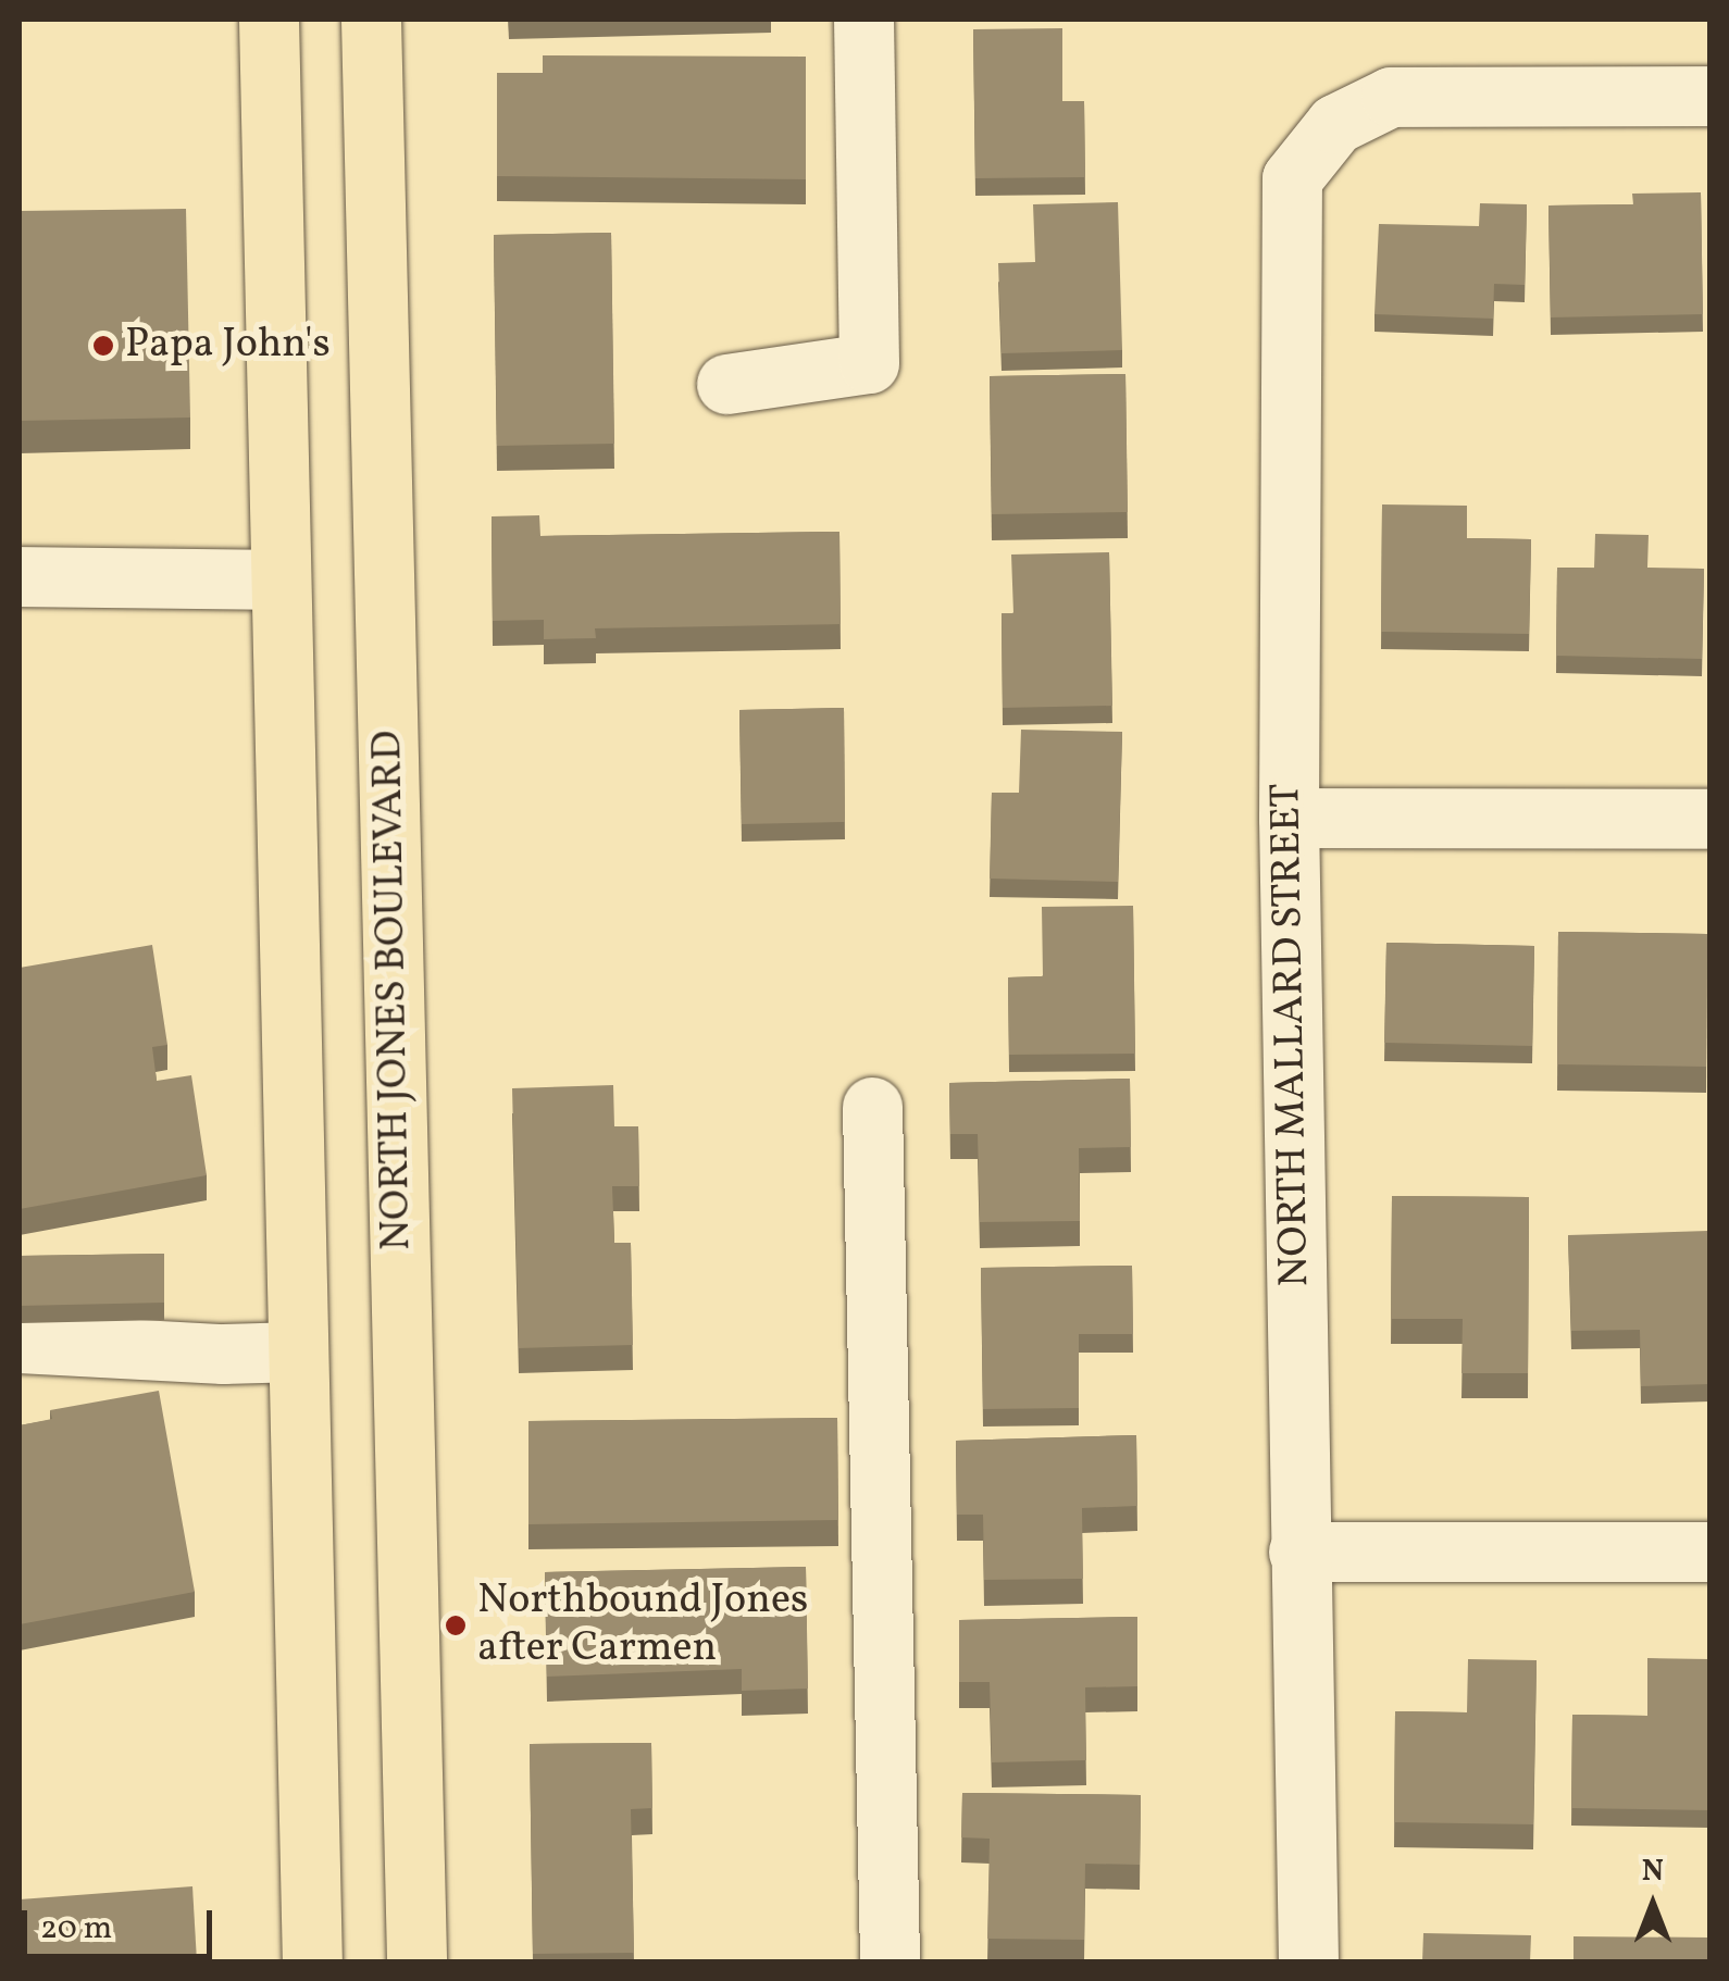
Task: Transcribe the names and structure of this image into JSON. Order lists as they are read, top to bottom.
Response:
{
  "streets": {
    "main road": ["NORTH JONES BOULEVARD"],
    "street": ["NORTH MALLARD STREET"]
  },
  "places": ["Papa John's", "Northbound Jones after Carmen"],
  "scale_bar": "20 m",
  "north": "top"
}
